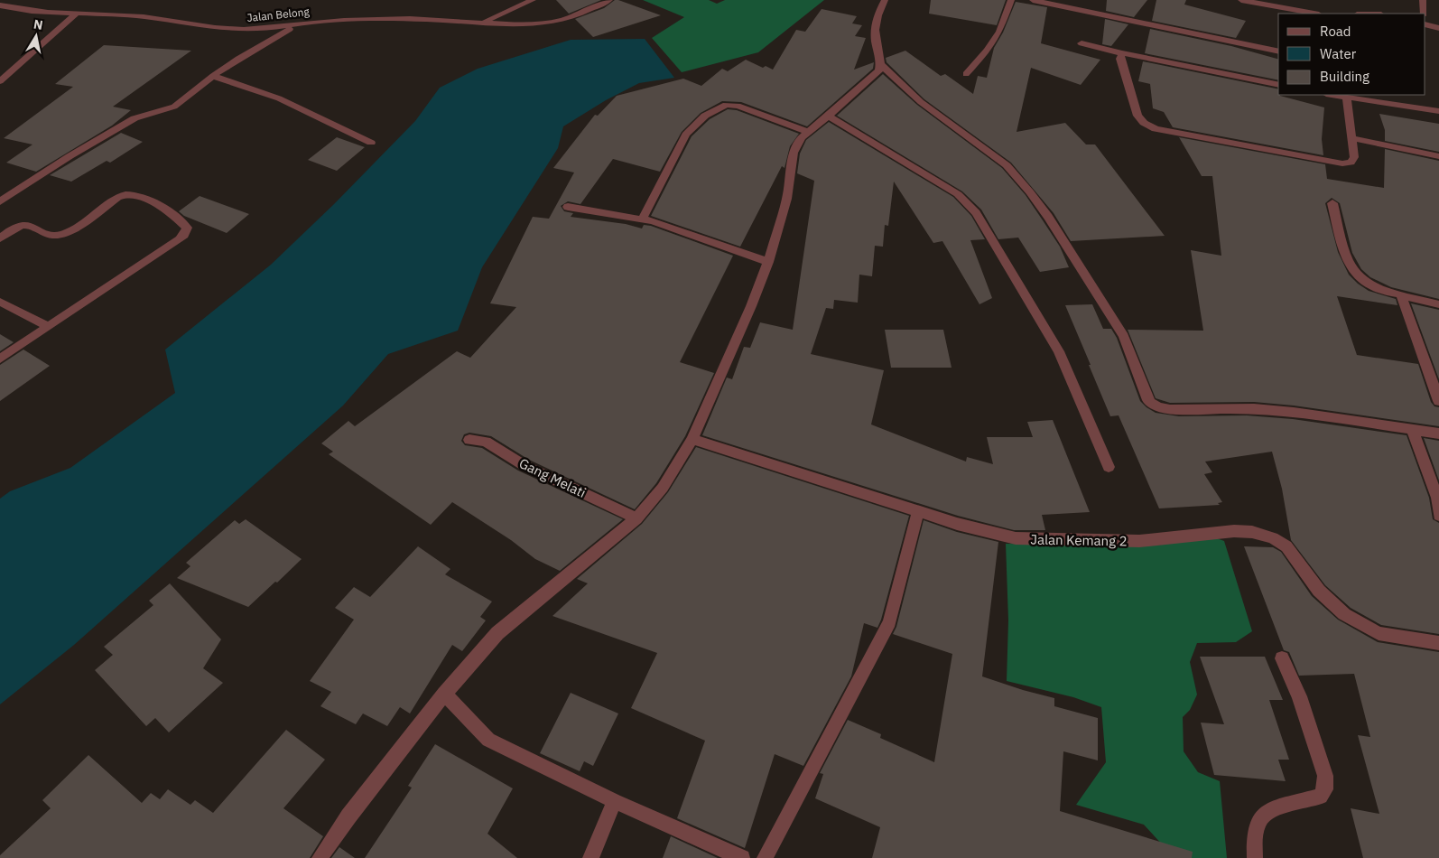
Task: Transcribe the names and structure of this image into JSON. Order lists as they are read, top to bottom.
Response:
{
  "streets": {
    "street": ["Jalan Belong", "Gang Melati", "Jalan Kemang 2"]
  },
  "legend": ["Road", "Water", "Building"],
  "north": "top"
}
